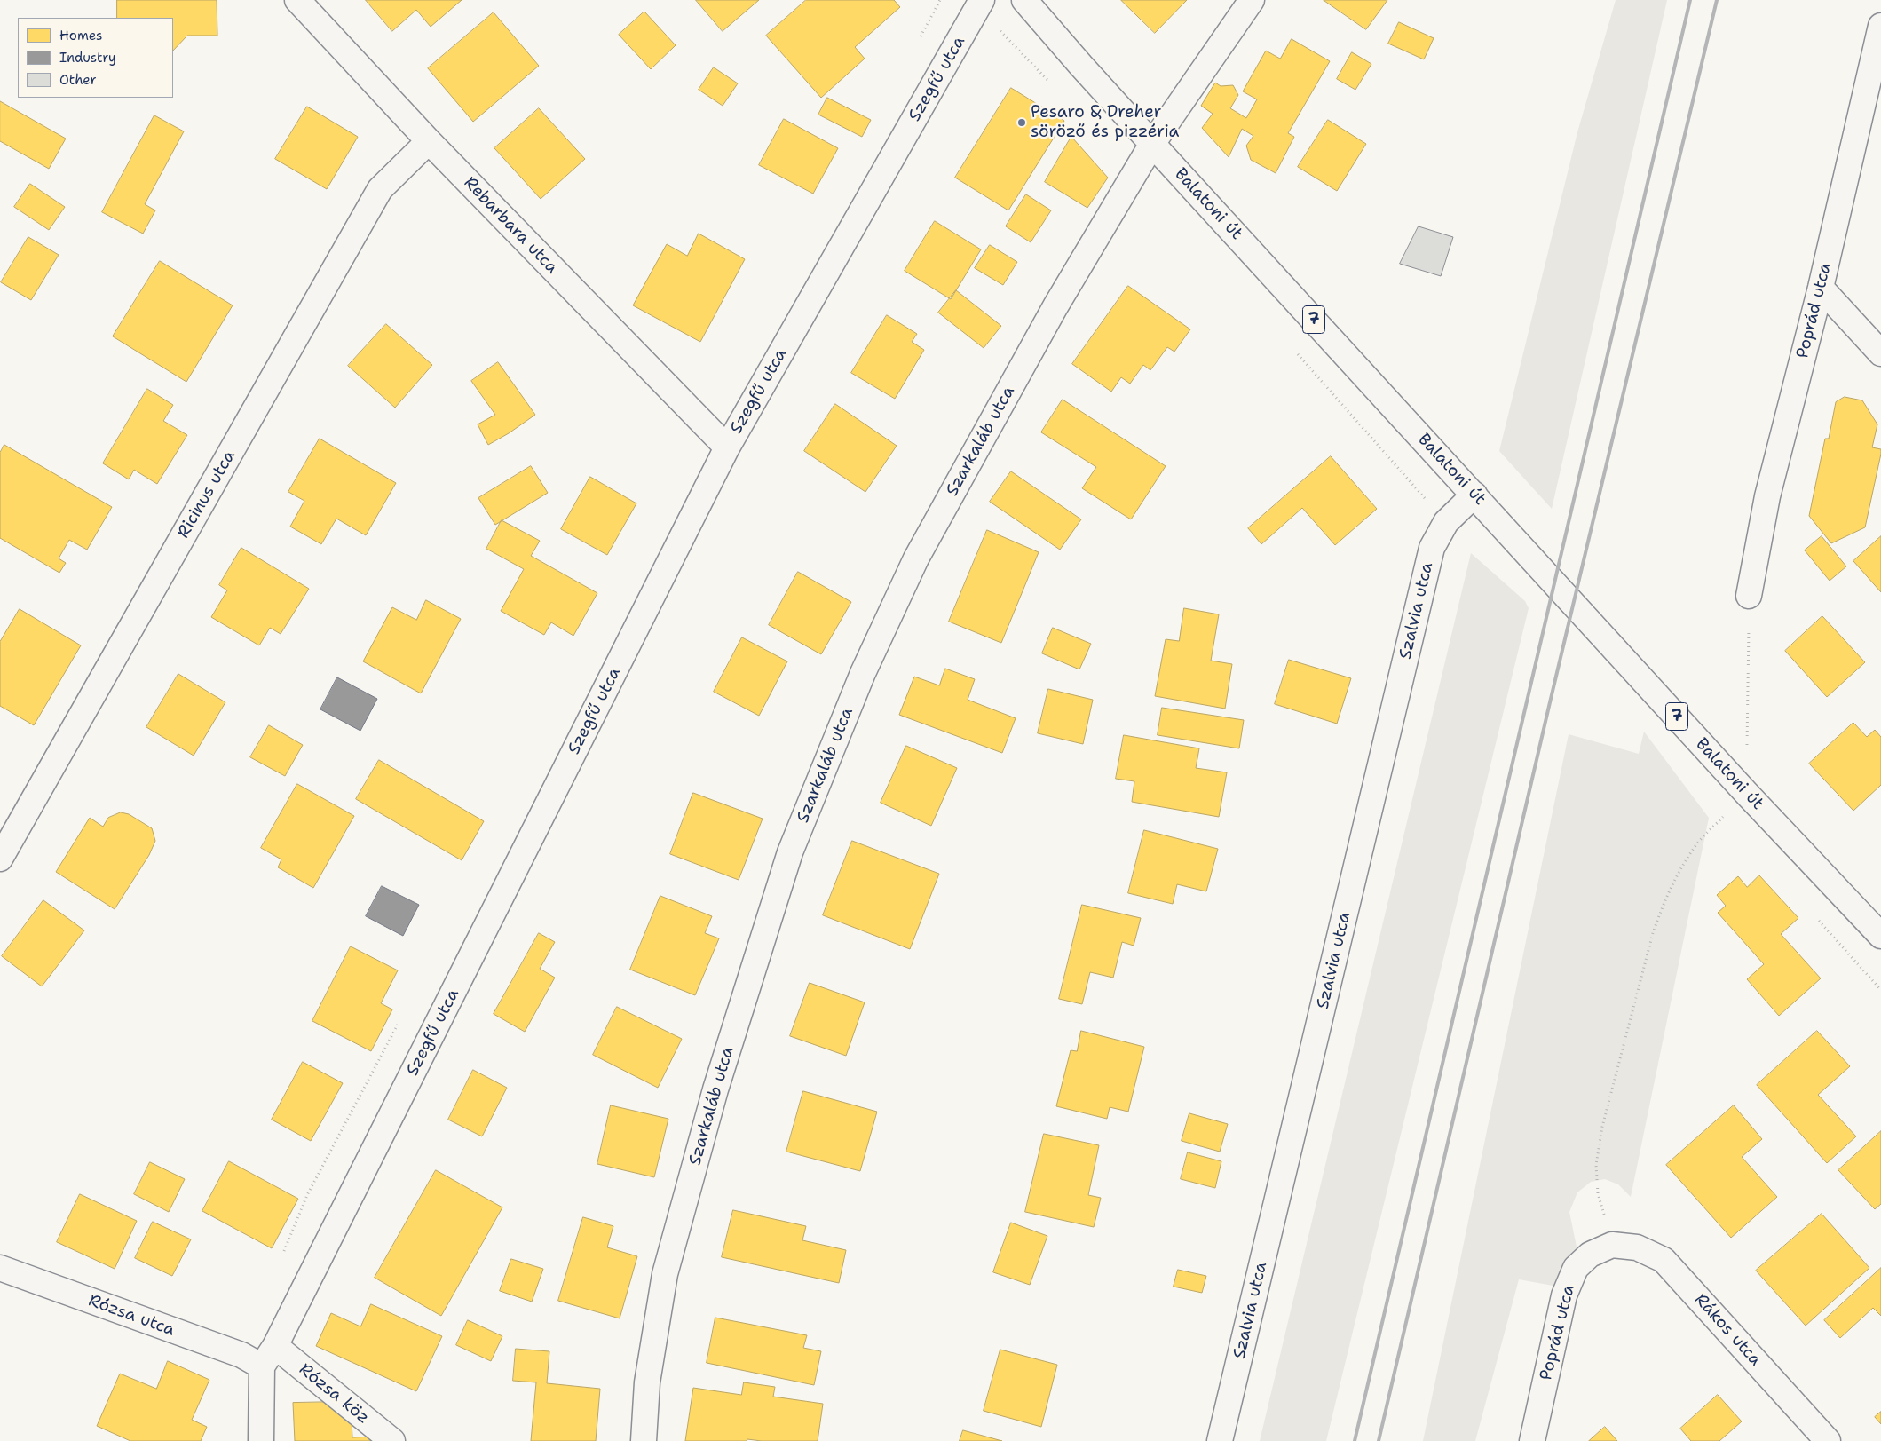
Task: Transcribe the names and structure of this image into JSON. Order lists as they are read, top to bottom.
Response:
{
  "streets": {
    "street": [
      "Szegfű utca",
      "Balatoni út",
      "Rebarbara utca",
      "Poprád utca",
      "7",
      "Szarkaláb utca",
      "Ricinus utca",
      "Szalvia utca",
      "Rózsa utca",
      "Rákos utca",
      "Rózsa köz"
    ]
  },
  "crossings": [
    ["Szegfű utca", "Rebarbara utca"],
    ["Szegfű utca", "Rózsa utca"],
    ["Szegfű utca", "Rózsa köz"],
    ["Balatoni út", "Szarkaláb utca"],
    ["Balatoni út", "Szalvia utca"],
    ["Rebarbara utca", "Ricinus utca"],
    ["Poprád utca", "Rákos utca"]
  ],
  "places": ["Pesaro & Dreher söröző és pizzéria"],
  "legend": ["Homes", "Industry", "Other"]
}
